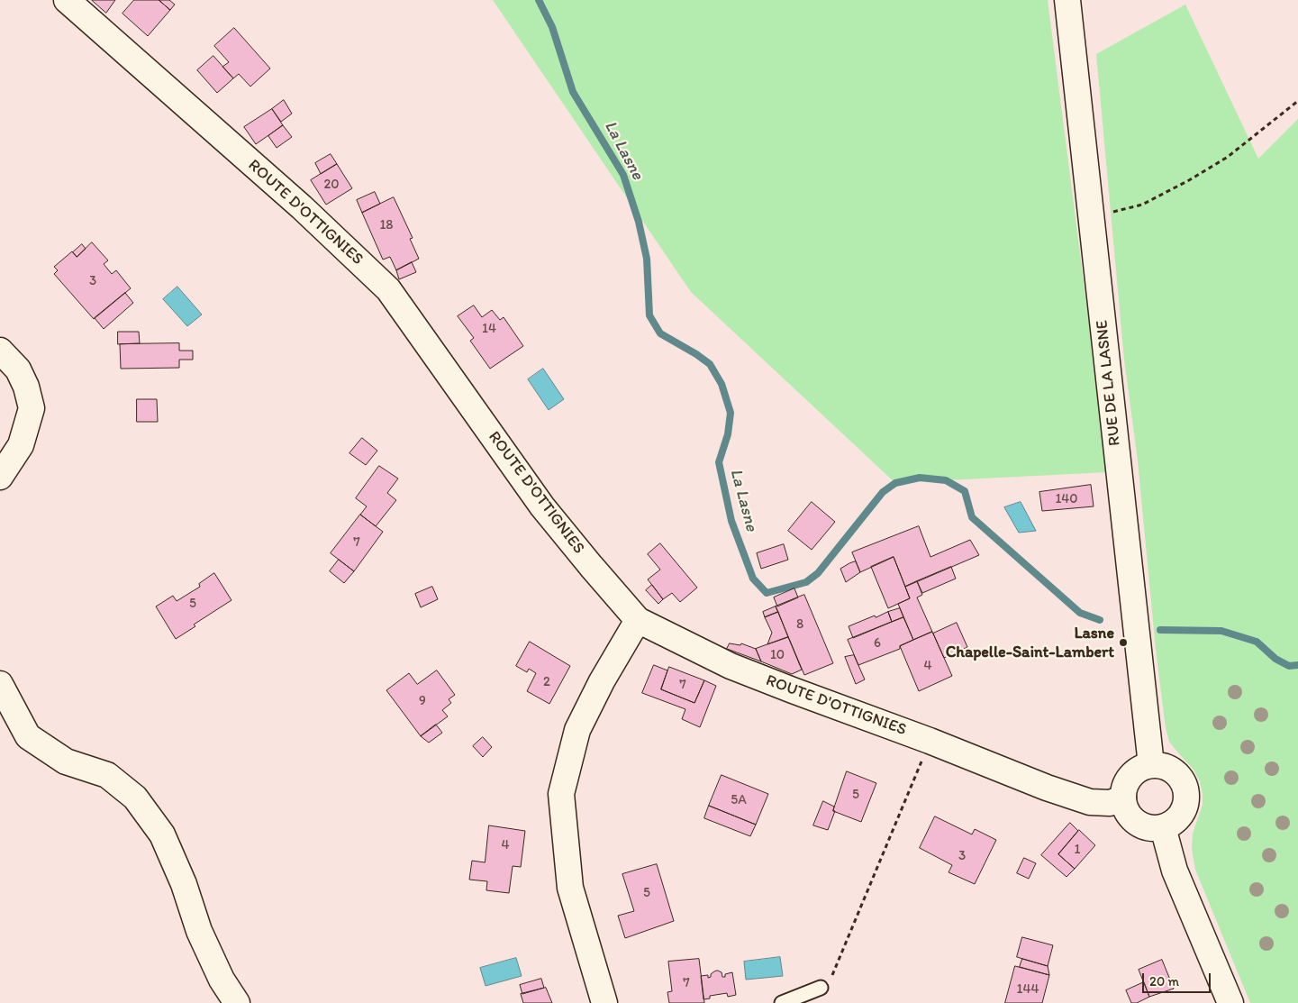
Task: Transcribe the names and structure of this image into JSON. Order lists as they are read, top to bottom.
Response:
{
  "streets": {
    "street": ["ROUTE D'OTTIGNIES", "RUE DE LA LASNE"]
  },
  "crossings": [
    ["ROUTE D'OTTIGNIES", "RUE DE LA LASNE"]
  ],
  "water": ["La Lasne"],
  "places": ["Lasne Chapelle-Saint-Lambert"],
  "house_numbers": [
    "20",
    "18",
    "3",
    "14",
    "140",
    "7",
    "5",
    "8",
    "6",
    "10",
    "4",
    "2",
    "7",
    "9",
    "5",
    "5A",
    "4",
    "1",
    "3",
    "5",
    "7",
    "144"
  ],
  "scale_bar": "20 m"
}
